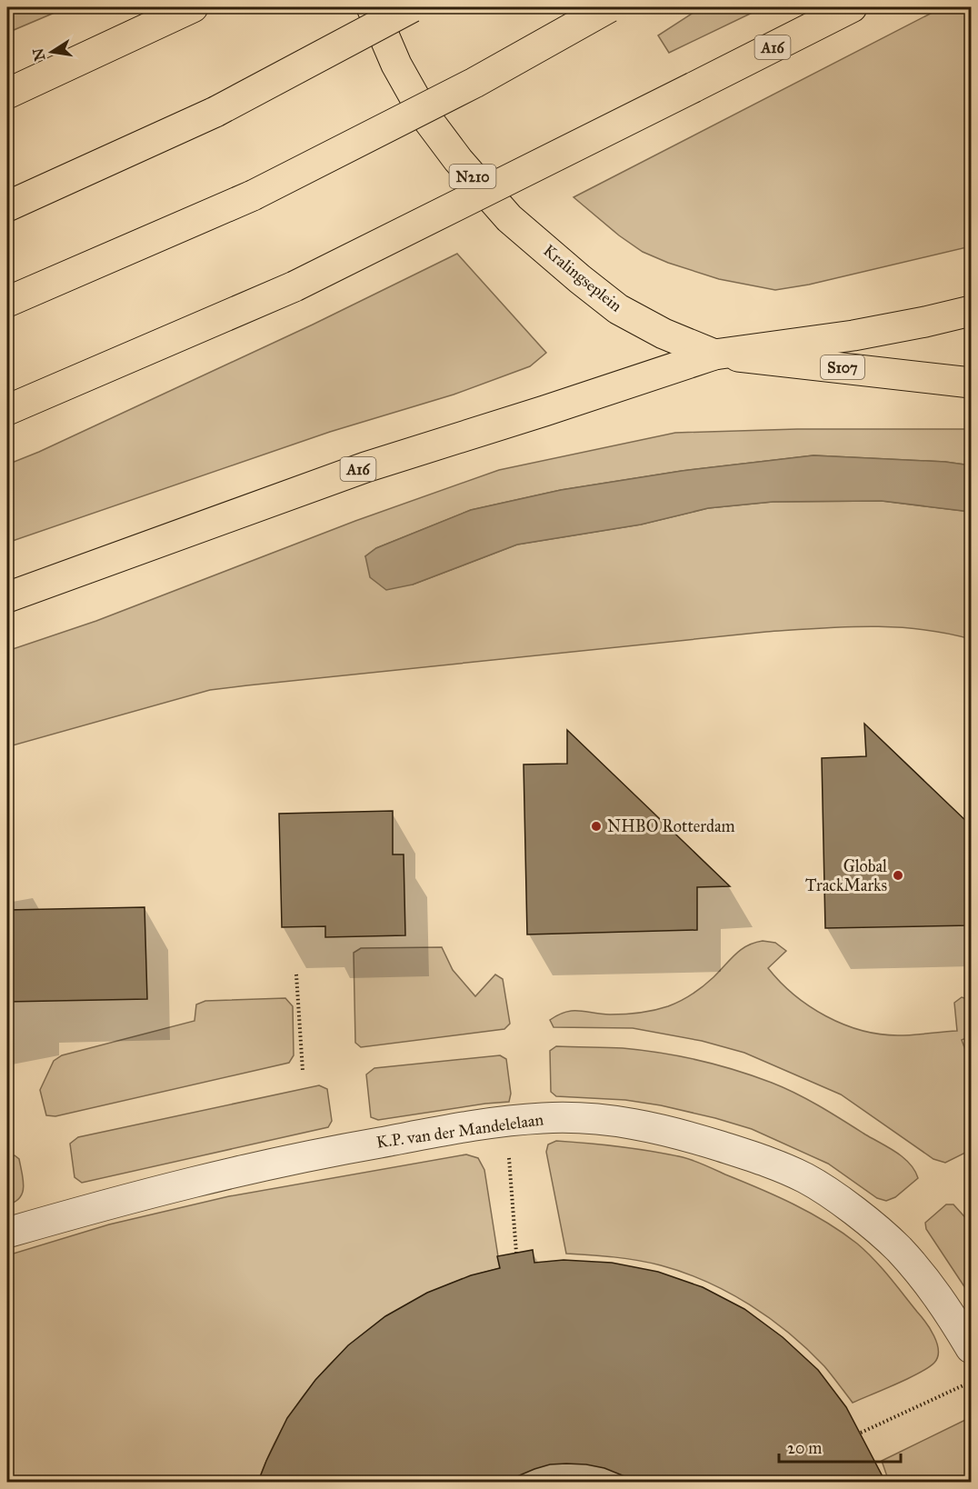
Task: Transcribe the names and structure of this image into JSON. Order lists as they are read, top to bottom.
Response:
{
  "streets": {
    "main road": [
      "A16",
      "N210",
      "Kralingseplein",
      "S107"
    ],
    "street": ["K.P. van der Mandelelaan"]
  },
  "crossings": [
    ["A16", "Kralingseplein"],
    ["A16", "S107"],
    ["Kralingseplein", "S107"]
  ],
  "places": ["NHBO Rotterdam", "Global TrackMarks"],
  "scale_bar": "20 m",
  "north": "left"
}
